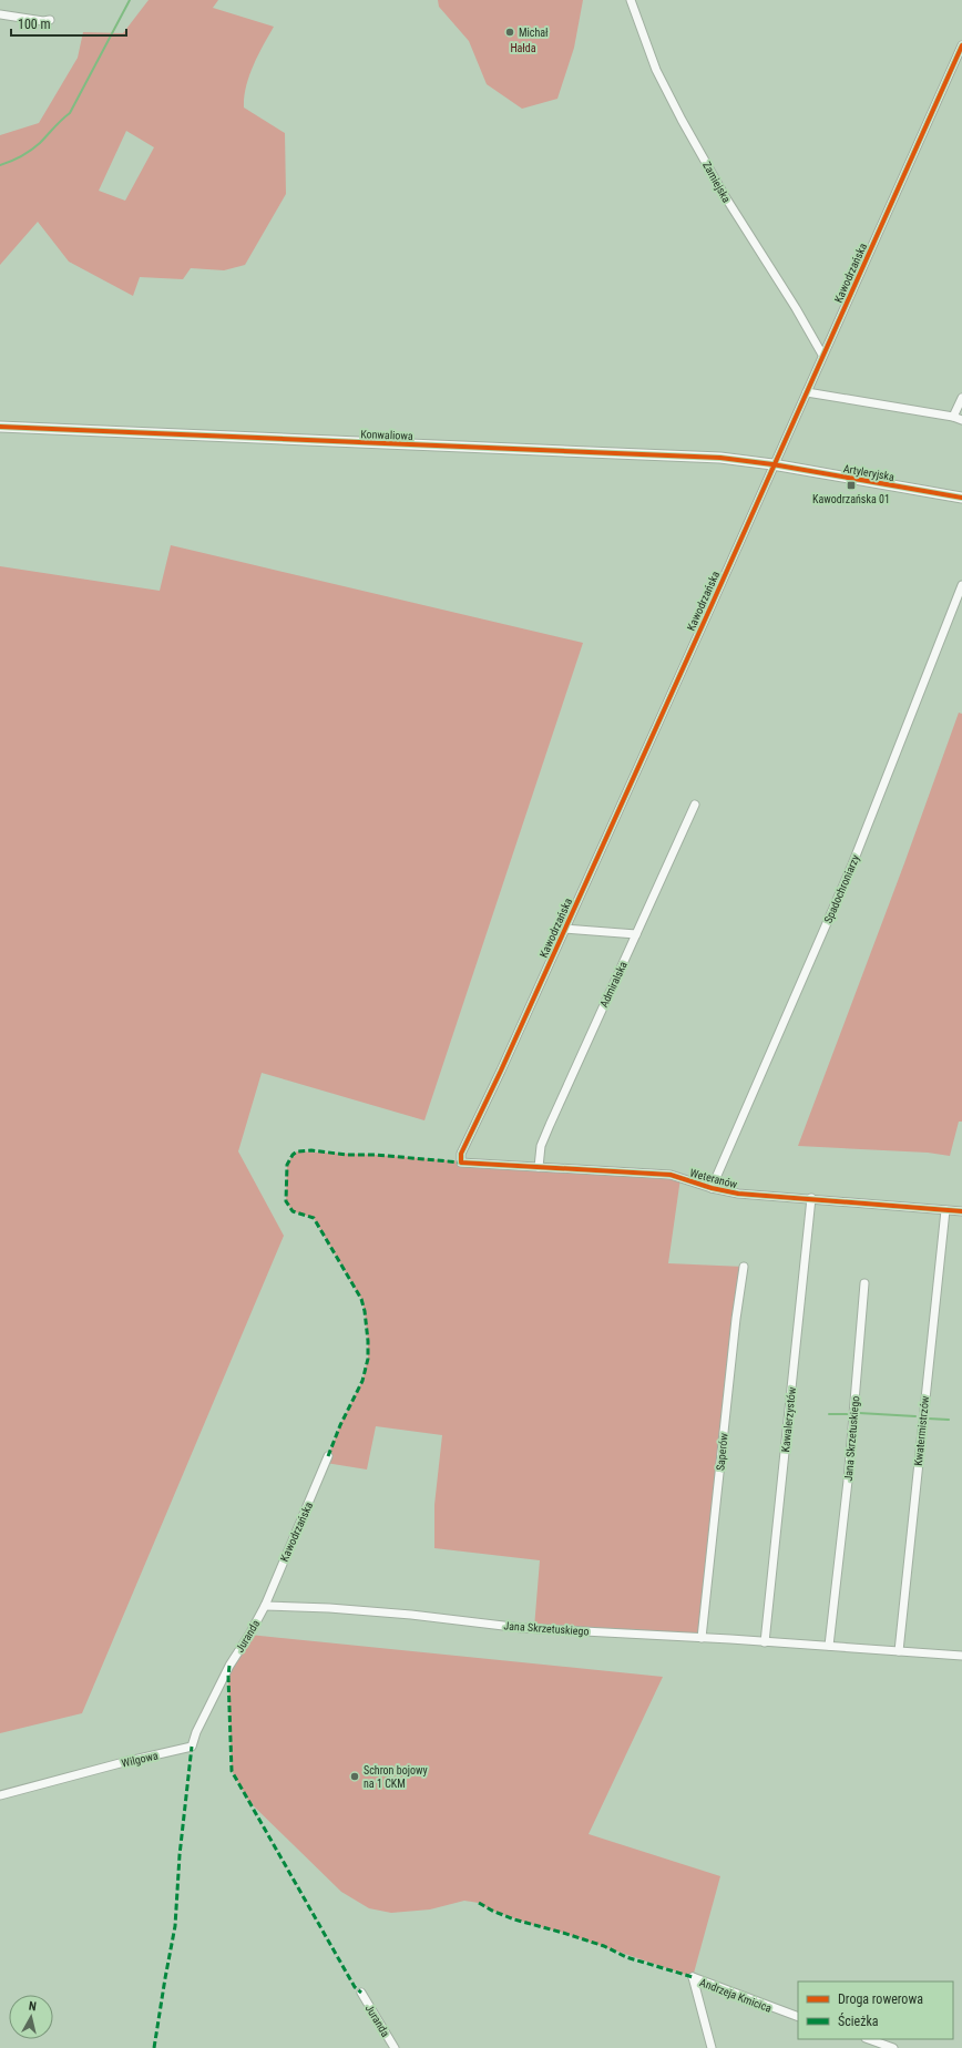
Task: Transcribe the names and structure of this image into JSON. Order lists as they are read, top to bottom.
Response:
{
  "streets": {
    "street": [
      "Zamiejska",
      "Kawodrzańska",
      "Konwaliowa",
      "Artyleryjska",
      "Spadochroniarzy",
      "Admiralska",
      "Weteranów",
      "Kawalerzystów",
      "Kwatermistrzów",
      "Jana Skrzetuskiego",
      "Saperów",
      "Juranda",
      "Wilgowa",
      "Andrzeja Kmicica"
    ]
  },
  "crossings": [
    ["Zamiejska", "Kawodrzańska"],
    ["Kawodrzańska", "Konwaliowa"],
    ["Kawodrzańska", "Artyleryjska"],
    ["Kawodrzańska", "Weteranów"],
    ["Kawodrzańska", "Jana Skrzetuskiego"],
    ["Kawodrzańska", "Juranda"],
    ["Konwaliowa", "Artyleryjska"],
    ["Spadochroniarzy", "Weteranów"],
    ["Admiralska", "Weteranów"],
    ["Weteranów", "Kawalerzystów"],
    ["Weteranów", "Kwatermistrzów"],
    ["Kawalerzystów", "Jana Skrzetuskiego"],
    ["Kwatermistrzów", "Jana Skrzetuskiego"],
    ["Jana Skrzetuskiego", "Saperów"],
    ["Jana Skrzetuskiego", "Juranda"],
    ["Juranda", "Wilgowa"]
  ],
  "parks": ["Hałda"],
  "places": {
    "other": ["Michał", "Schron bojowy na 1 CKM"],
    "transit": ["Kawodrzańska 01"]
  },
  "legend": ["Droga rowerowa", "Ścieżka"],
  "scale_bar": "100 m",
  "north": "top"
}
